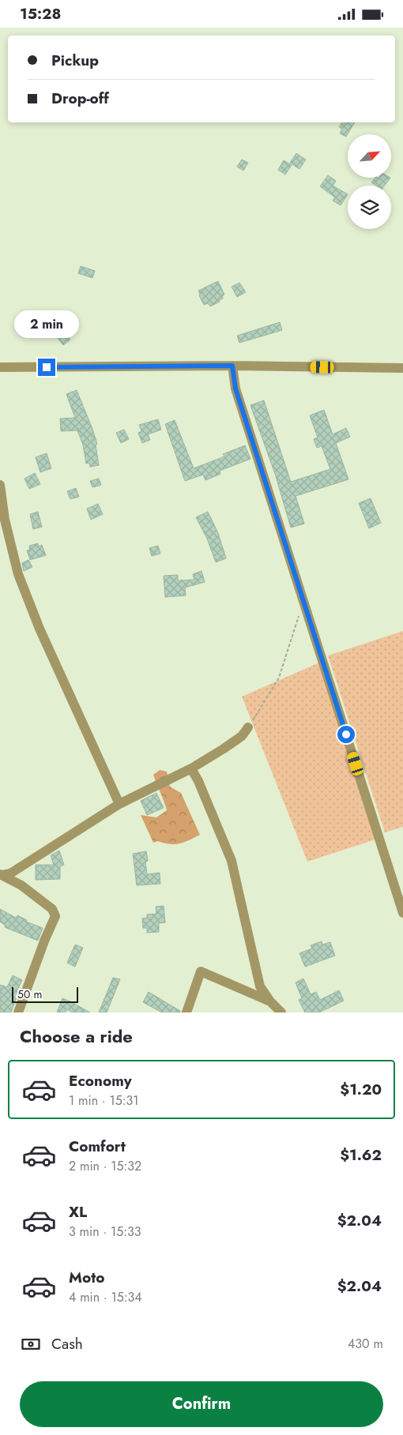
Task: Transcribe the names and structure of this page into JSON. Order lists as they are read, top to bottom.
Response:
{
  "scale_bar": "50 m",
  "north": "top right",
  "page": {
    "status": "15:28",
    "banner": ["Pickup", "Drop-off"],
    "bubble": "2 min",
    "scale": "50 m",
    "heading": "Choose a ride",
    "list": [
      {
        "name": "Economy",
        "note": "1 min · 15:31",
        "value": "$1.20"
      },
      {
        "name": "Comfort",
        "note": "2 min · 15:32",
        "value": "$1.62"
      },
      {
        "name": "XL",
        "note": "3 min · 15:33",
        "value": "$2.04"
      },
      {
        "name": "Moto",
        "note": "4 min · 15:34",
        "value": "$2.04"
      }
    ],
    "pay": ["Cash", "430 m"],
    "buttons": "Confirm"
  }
}
